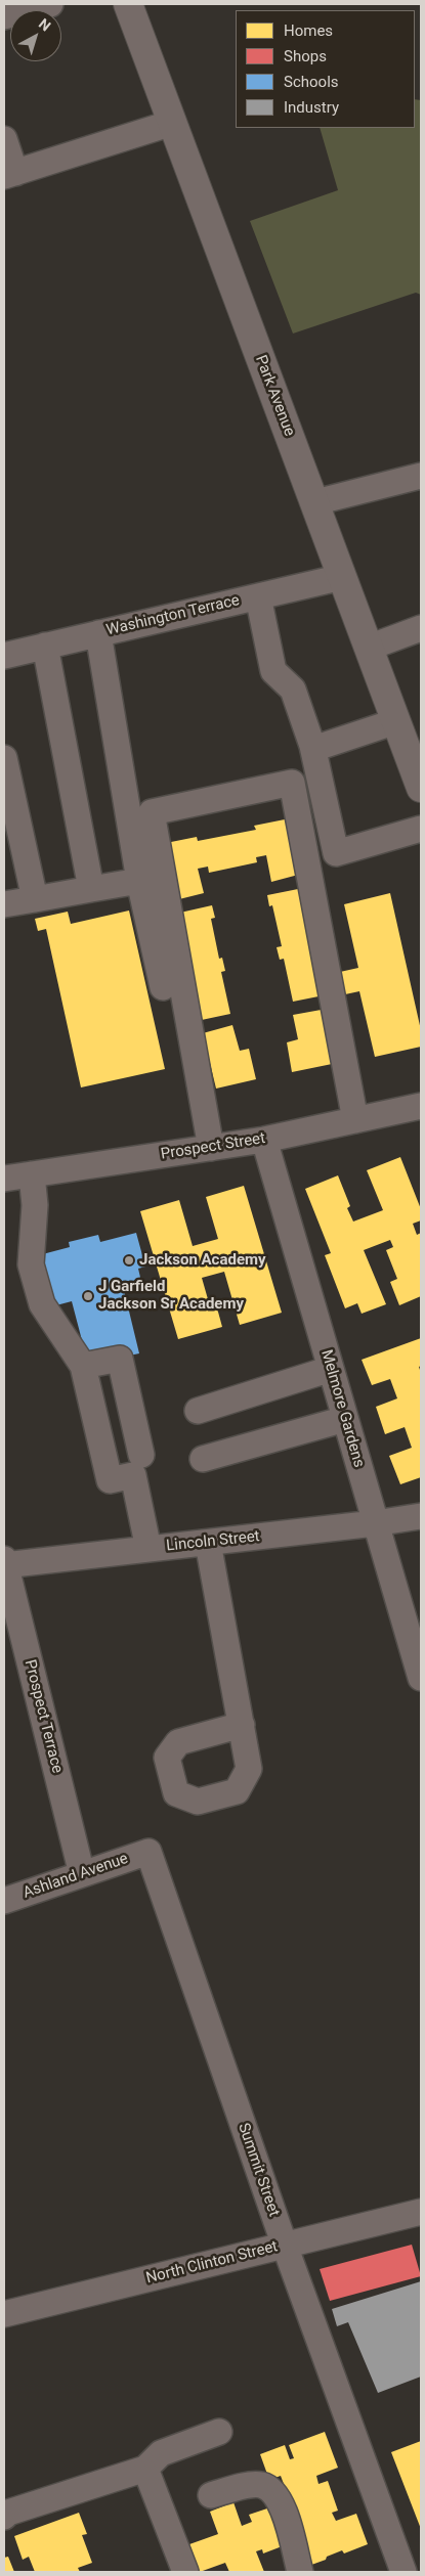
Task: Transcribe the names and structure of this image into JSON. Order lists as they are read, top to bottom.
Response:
{
  "streets": {
    "main road": ["Park Avenue"],
    "street": [
      "Washington Terrace",
      "Prospect Street",
      "Melmore Gardens",
      "Lincoln Street",
      "Prospect Terrace",
      "Ashland Avenue",
      "Summit Street",
      "North Clinton Street"
    ]
  },
  "crossings": [
    ["Park Avenue", "Washington Terrace"],
    ["Prospect Street", "Melmore Gardens"],
    ["Melmore Gardens", "Lincoln Street"],
    ["Lincoln Street", "Prospect Terrace"],
    ["Prospect Terrace", "Ashland Avenue"],
    ["Ashland Avenue", "Summit Street"],
    ["Summit Street", "North Clinton Street"]
  ],
  "places": ["Jackson Academy", "J Garfield Jackson Sr Academy"],
  "legend": [
    "Homes",
    "Shops",
    "Schools",
    "Industry"
  ],
  "north": "top right"
}
